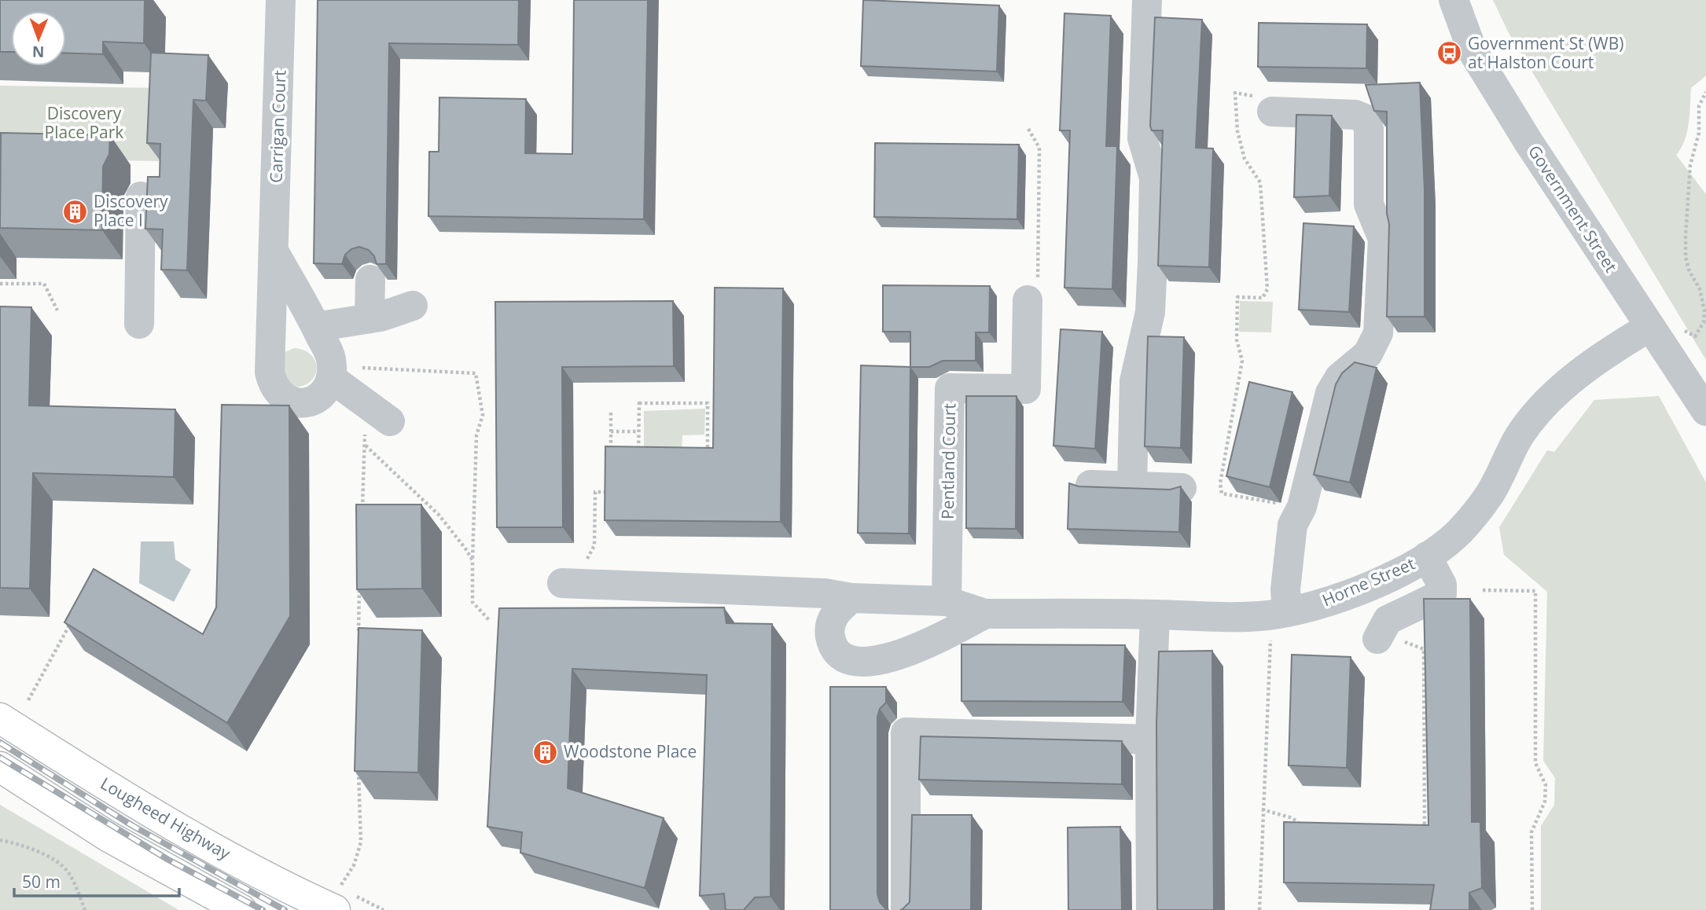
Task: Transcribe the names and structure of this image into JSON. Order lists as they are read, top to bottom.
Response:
{
  "streets": {
    "main road": ["Lougheed Highway"],
    "street": [
      "Carrigan Court",
      "Government Street",
      "Pentland Court",
      "Horne Street"
    ]
  },
  "crossings": [
    ["Government Street", "Horne Street"],
    ["Pentland Court", "Horne Street"]
  ],
  "parks": ["Discovery Place Park"],
  "places": {
    "bus stop": ["Government St (WB) at Halston Court"],
    "building": ["Discovery Place I", "Woodstone Place"]
  },
  "scale_bar": "50 m",
  "north": "bottom"
}
